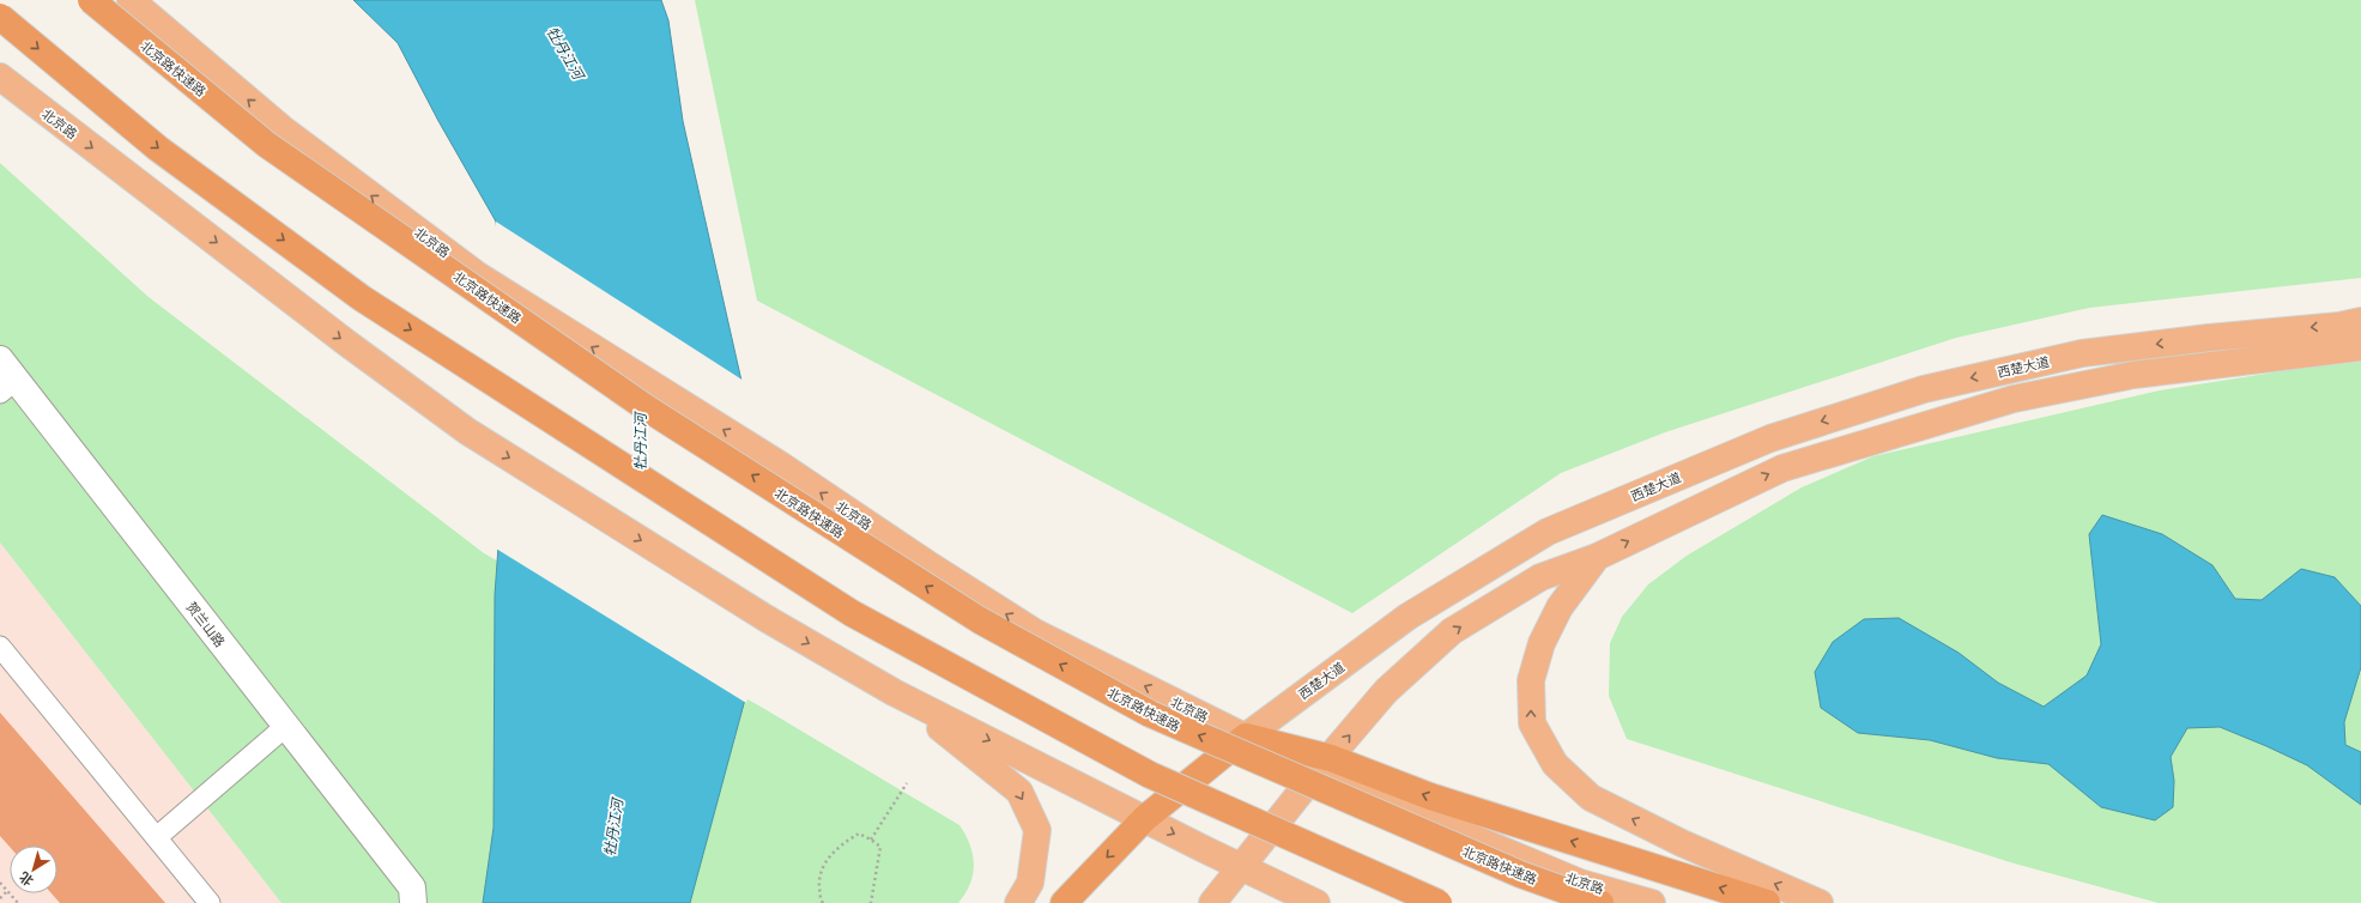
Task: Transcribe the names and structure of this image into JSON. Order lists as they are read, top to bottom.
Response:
{
  "streets": {
    "highway": ["北京路快速路", "西楚大道"],
    "main road": ["北京路"],
    "street": ["贺兰山路"]
  },
  "crossings": [
    ["北京路", "西楚大道"]
  ],
  "water": ["牡丹江河"],
  "north": "bottom left"
}
